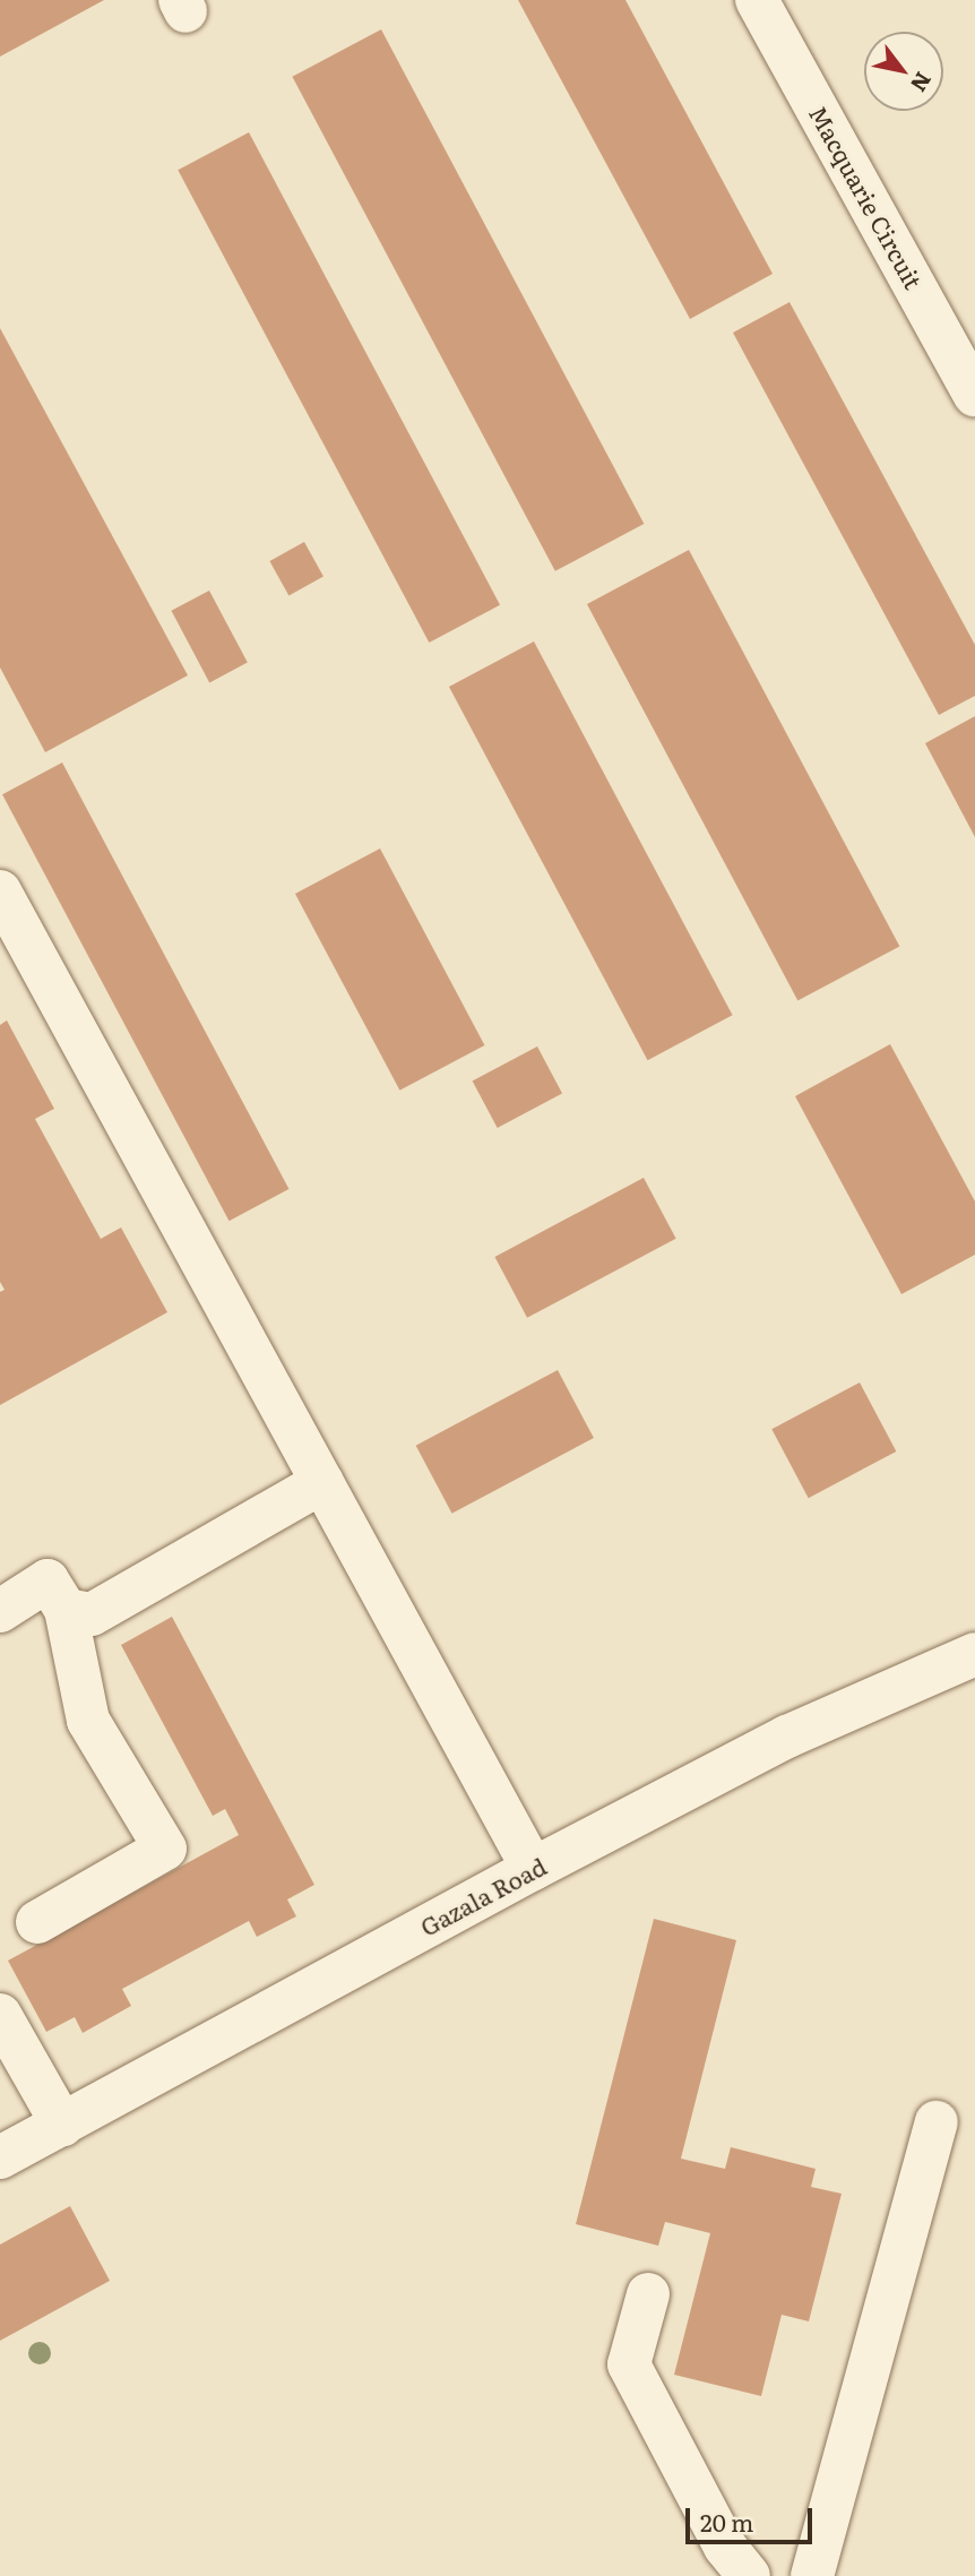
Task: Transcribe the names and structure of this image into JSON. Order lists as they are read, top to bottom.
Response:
{
  "streets": {
    "street": ["Macquarie Circuit", "Gazala Road"]
  },
  "scale_bar": "20 m",
  "north": "bottom right"
}
